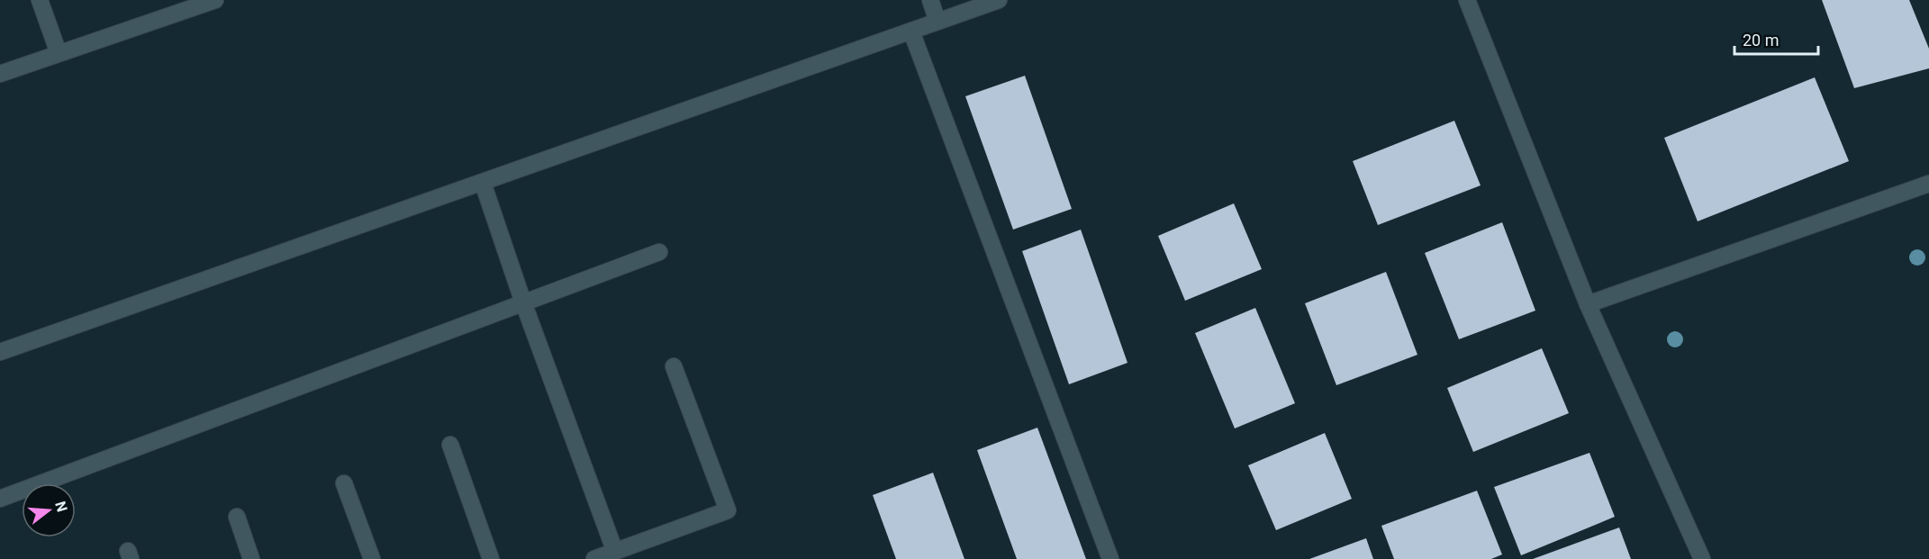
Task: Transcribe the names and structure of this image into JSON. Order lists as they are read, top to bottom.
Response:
{
  "scale_bar": "20 m",
  "north": "right"
}
